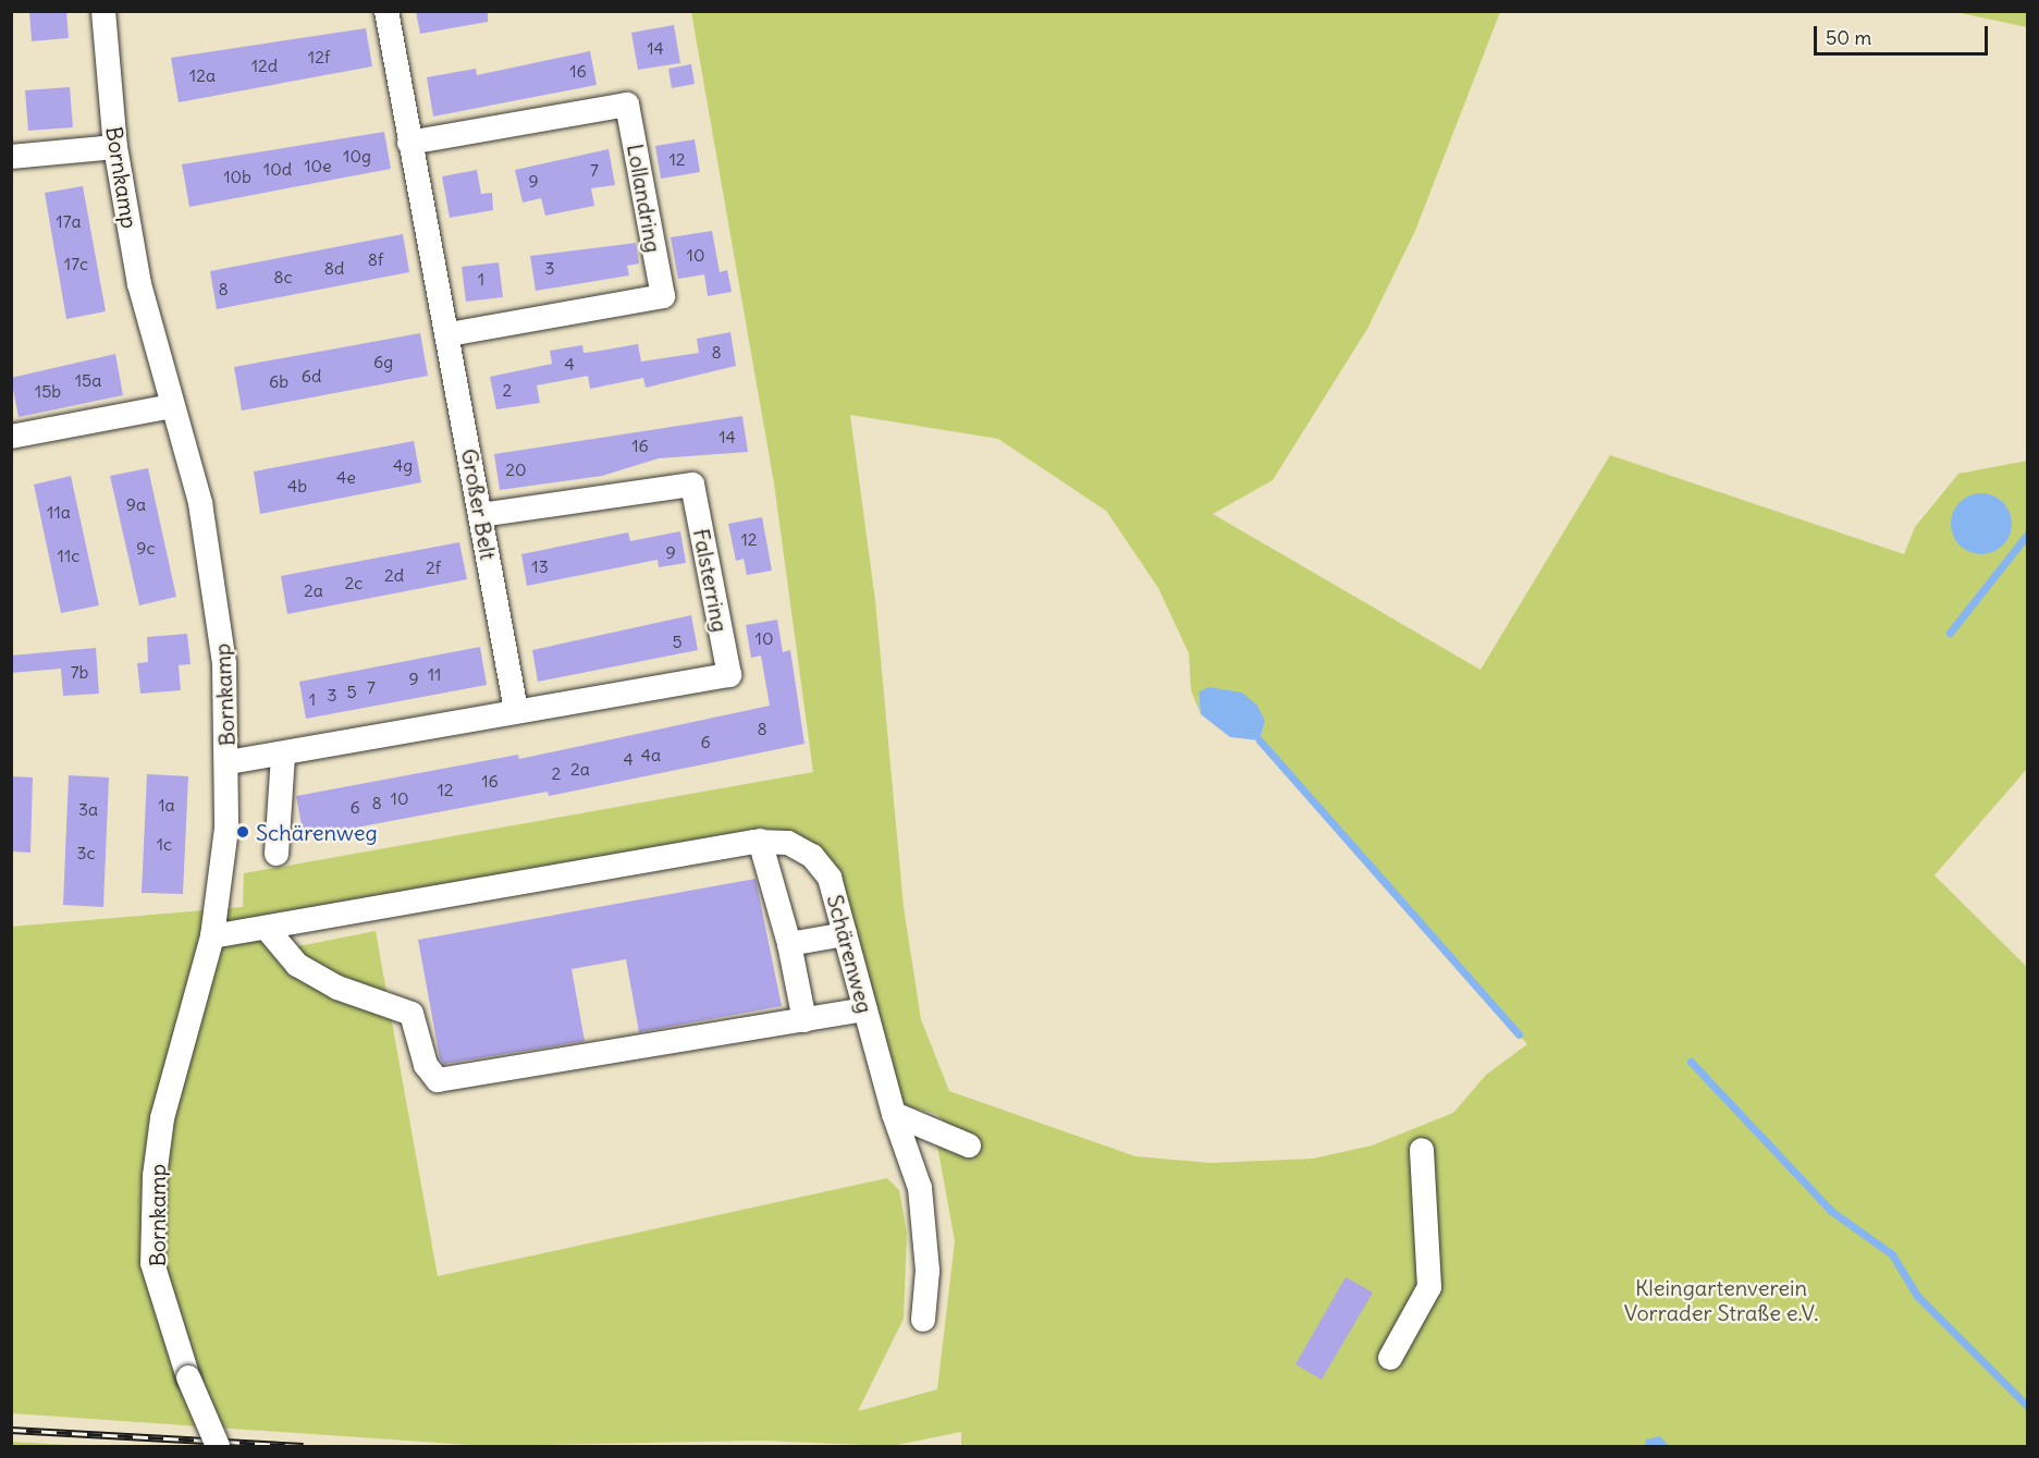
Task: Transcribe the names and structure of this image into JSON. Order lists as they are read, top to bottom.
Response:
{
  "streets": {
    "street": [
      "Bornkamp",
      "Lollandring",
      "Großer Belt",
      "Falsterring",
      "Schärenweg"
    ]
  },
  "crossings": [
    ["Bornkamp", "Schärenweg"],
    ["Lollandring", "Großer Belt"],
    ["Großer Belt", "Falsterring"]
  ],
  "parks": ["Kleingartenverein Vorrader Straße e.V."],
  "places": ["Schärenweg"],
  "house_numbers": [
    "14",
    "12f",
    "12d",
    "16",
    "12a",
    "10g",
    "12",
    "10e",
    "10d",
    "7",
    "10b",
    "9",
    "17a",
    "10",
    "8f",
    "17c",
    "8d",
    "3",
    "8c",
    "1",
    "8",
    "8",
    "6g",
    "4",
    "6d",
    "15a",
    "6b",
    "2",
    "15b",
    "14",
    "16",
    "4g",
    "20",
    "4e",
    "4b",
    "9a",
    "11a",
    "12",
    "9c",
    "9",
    "11c",
    "13",
    "2f",
    "2d",
    "2c",
    "2a",
    "10",
    "5",
    "7b",
    "11",
    "9",
    "7",
    "5",
    "3",
    "1",
    "8",
    "6",
    "4a",
    "4",
    "2a",
    "2",
    "16",
    "12",
    "10",
    "8",
    "1a",
    "6",
    "3a",
    "1c",
    "3c"
  ],
  "scale_bar": "50 m"
}
